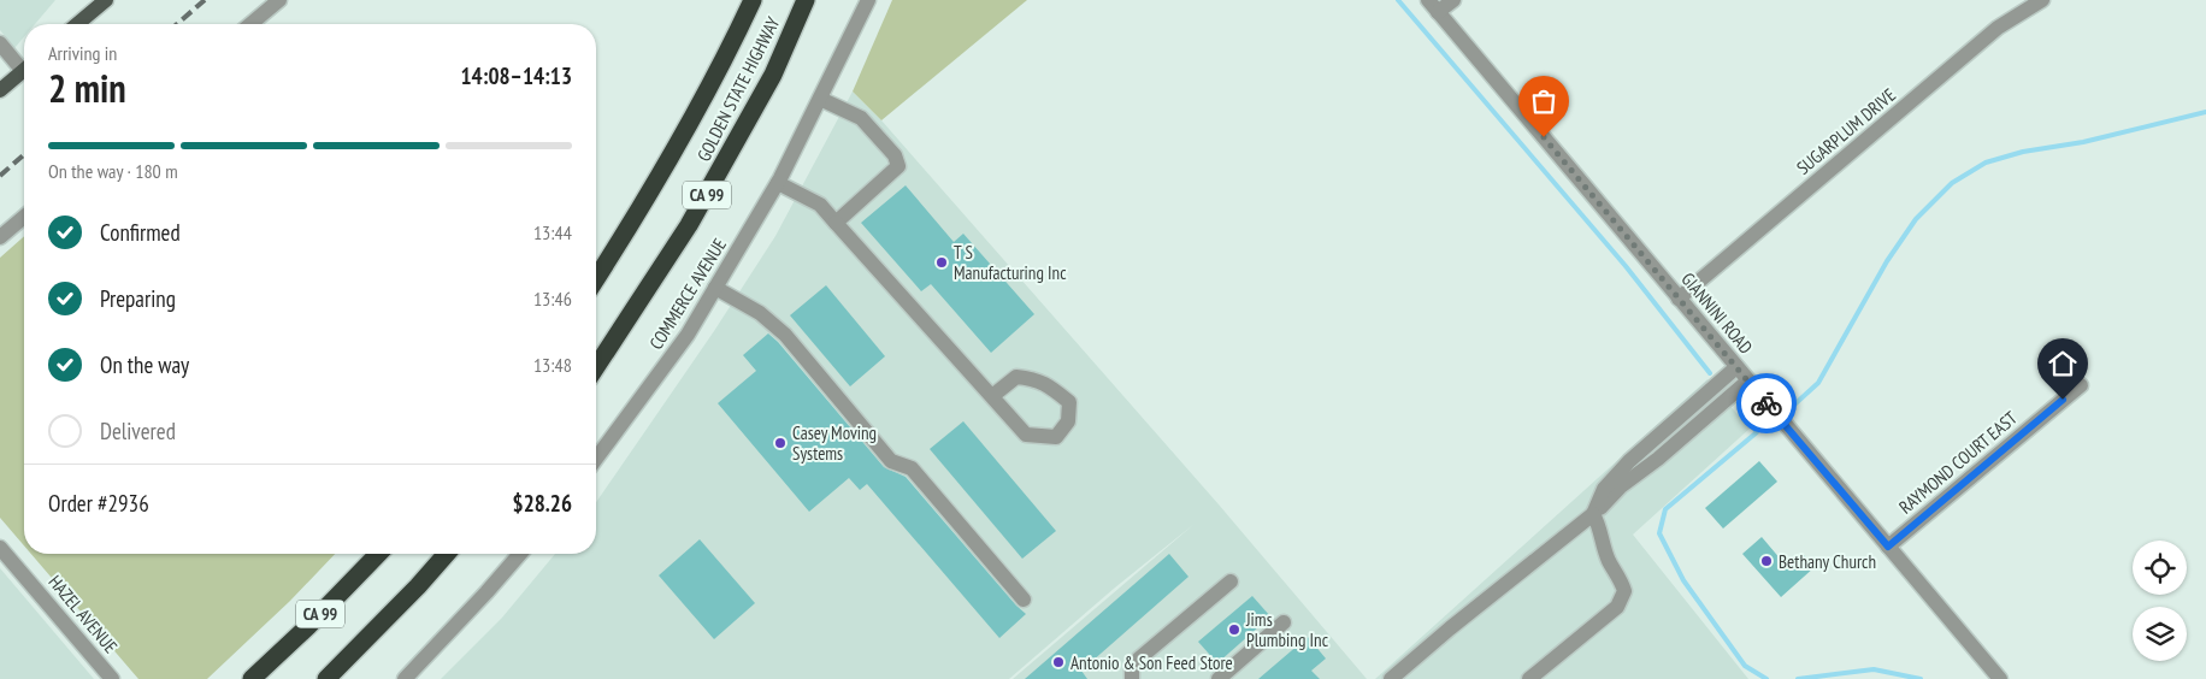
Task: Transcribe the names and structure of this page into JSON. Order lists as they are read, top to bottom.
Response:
{
  "streets": {
    "highway": ["GOLDEN STATE HIGHWAY", "CA 99"],
    "street": [
      "SUGARPLUM DRIVE",
      "COMMERCE AVENUE",
      "GIANNINI ROAD",
      "RAYMOND COURT EAST",
      "HAZEL AVENUE"
    ]
  },
  "crossings": [
    ["SUGARPLUM DRIVE", "GIANNINI ROAD"],
    ["GIANNINI ROAD", "RAYMOND COURT EAST"]
  ],
  "places": [
    "T S Manufacturing Inc",
    "Casey Moving Systems",
    "Bethany Church",
    "Jims Plumbing Inc",
    "Antonio & Son Feed Store"
  ],
  "page": {
    "heading": ["2 min", "Arriving in", "14:08–14:13"],
    "panel": ["Order #2936", "$28.26"],
    "bar": "On the way · 180 m",
    "list": [
      ["Confirmed", "13:44"],
      ["Preparing", "13:46"],
      ["On the way", "13:48"],
      "Delivered"
    ]
  }
}
